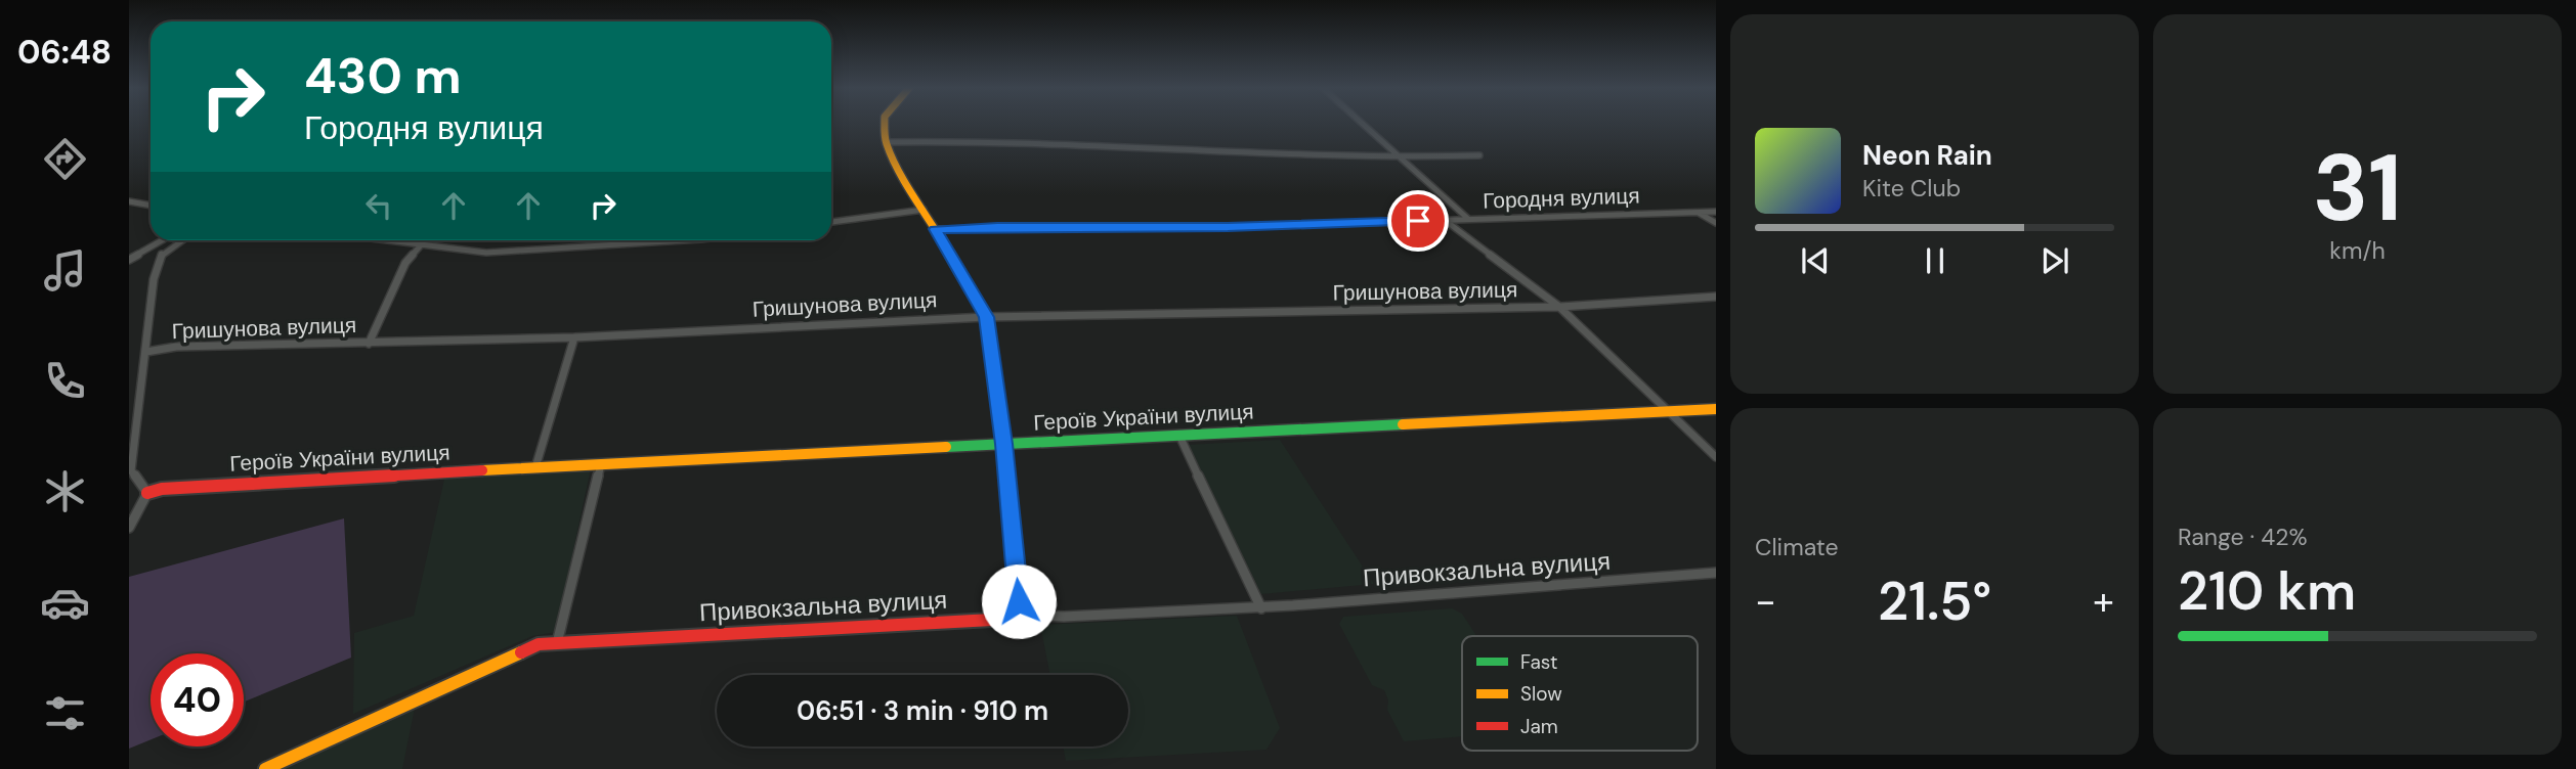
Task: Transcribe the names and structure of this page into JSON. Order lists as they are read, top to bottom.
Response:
{
  "streets": {
    "street": [
      "Городня вулиця",
      "Гришунова вулиця",
      "Героїв України вулиця",
      "Привокзальна вулиця"
    ]
  },
  "legend": ["Fast", "Slow", "Jam"],
  "page": {
    "tabs": "06:48",
    "tile": [
      ["31", "km/h"],
      "Climate",
      ["Range · 42%", "210 km"]
    ],
    "turn": ["430 m", "Городня вулиця"],
    "song": ["Neon Rain", "Kite Club"],
    "heat": ["−", "21.5°", "+"],
    "limit": "40",
    "trip": "06:51 · 3 min · 910 m"
  }
}
